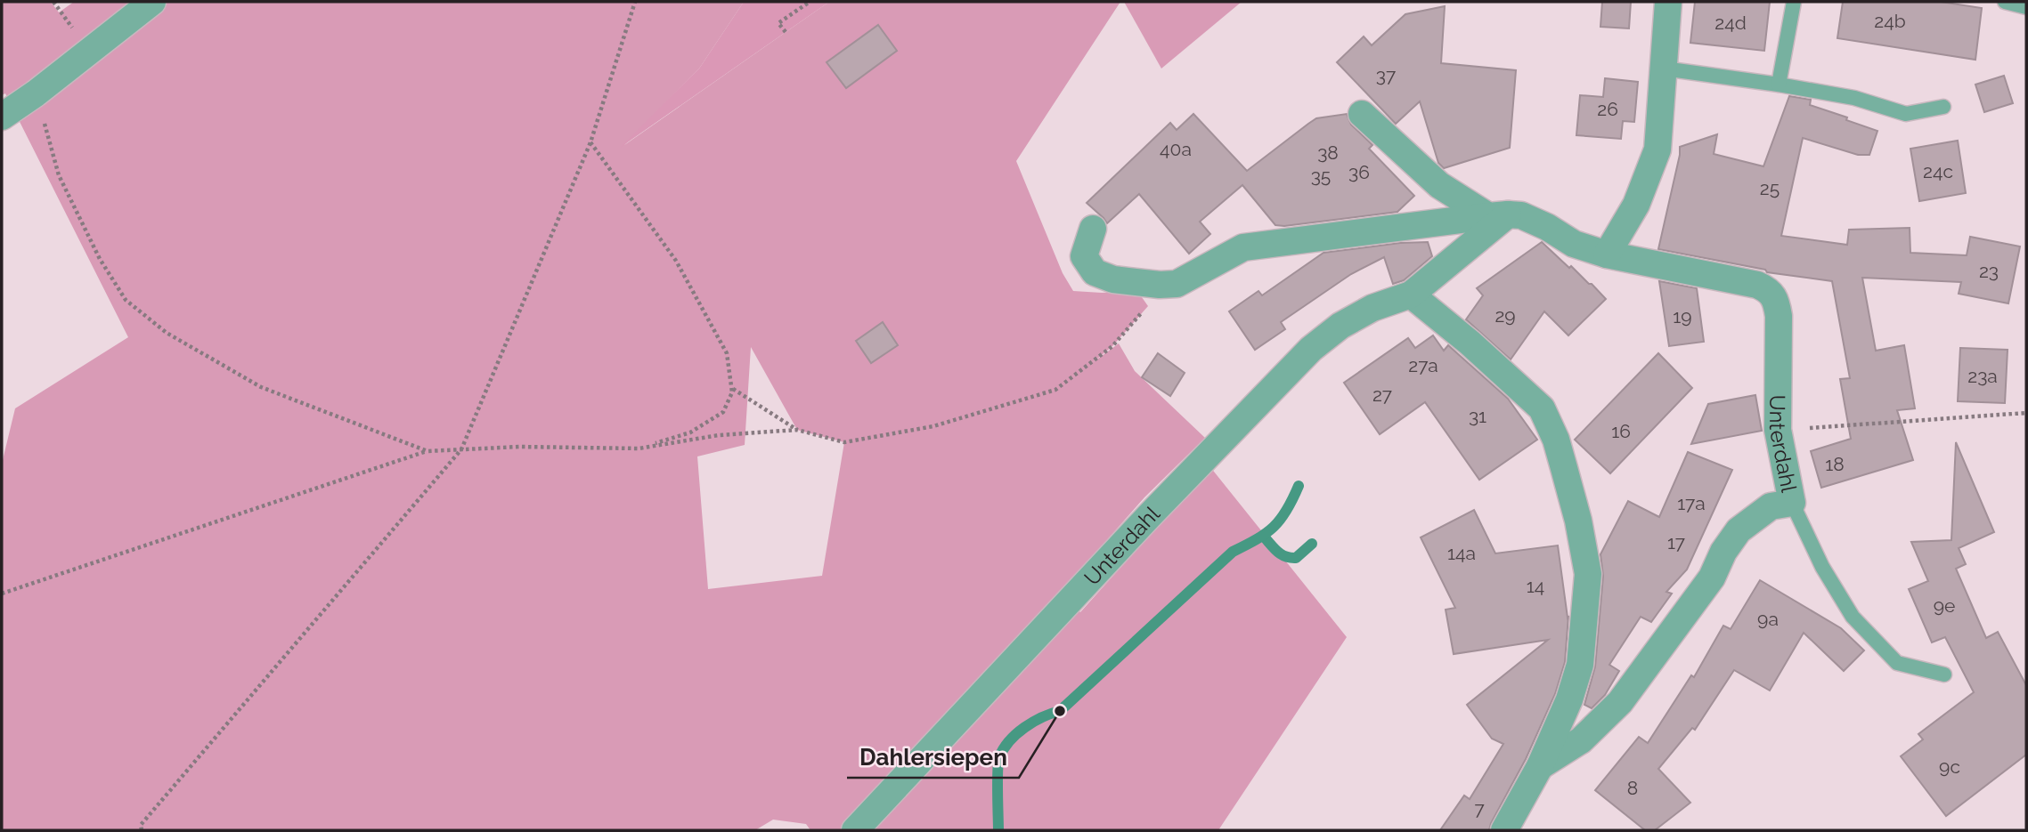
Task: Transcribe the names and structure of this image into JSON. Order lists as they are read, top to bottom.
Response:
{
  "streets": {
    "street": ["Unterdahl"]
  },
  "places": ["Dahlersiepen"],
  "house_numbers": [
    "24b",
    "24d",
    "37",
    "26",
    "40a",
    "38",
    "24c",
    "36",
    "35",
    "25",
    "23",
    "29",
    "19",
    "27a",
    "23a",
    "27",
    "31",
    "16",
    "18",
    "17a",
    "17",
    "14a",
    "14",
    "9e",
    "9a",
    "9c",
    "8",
    "7"
  ]
}
